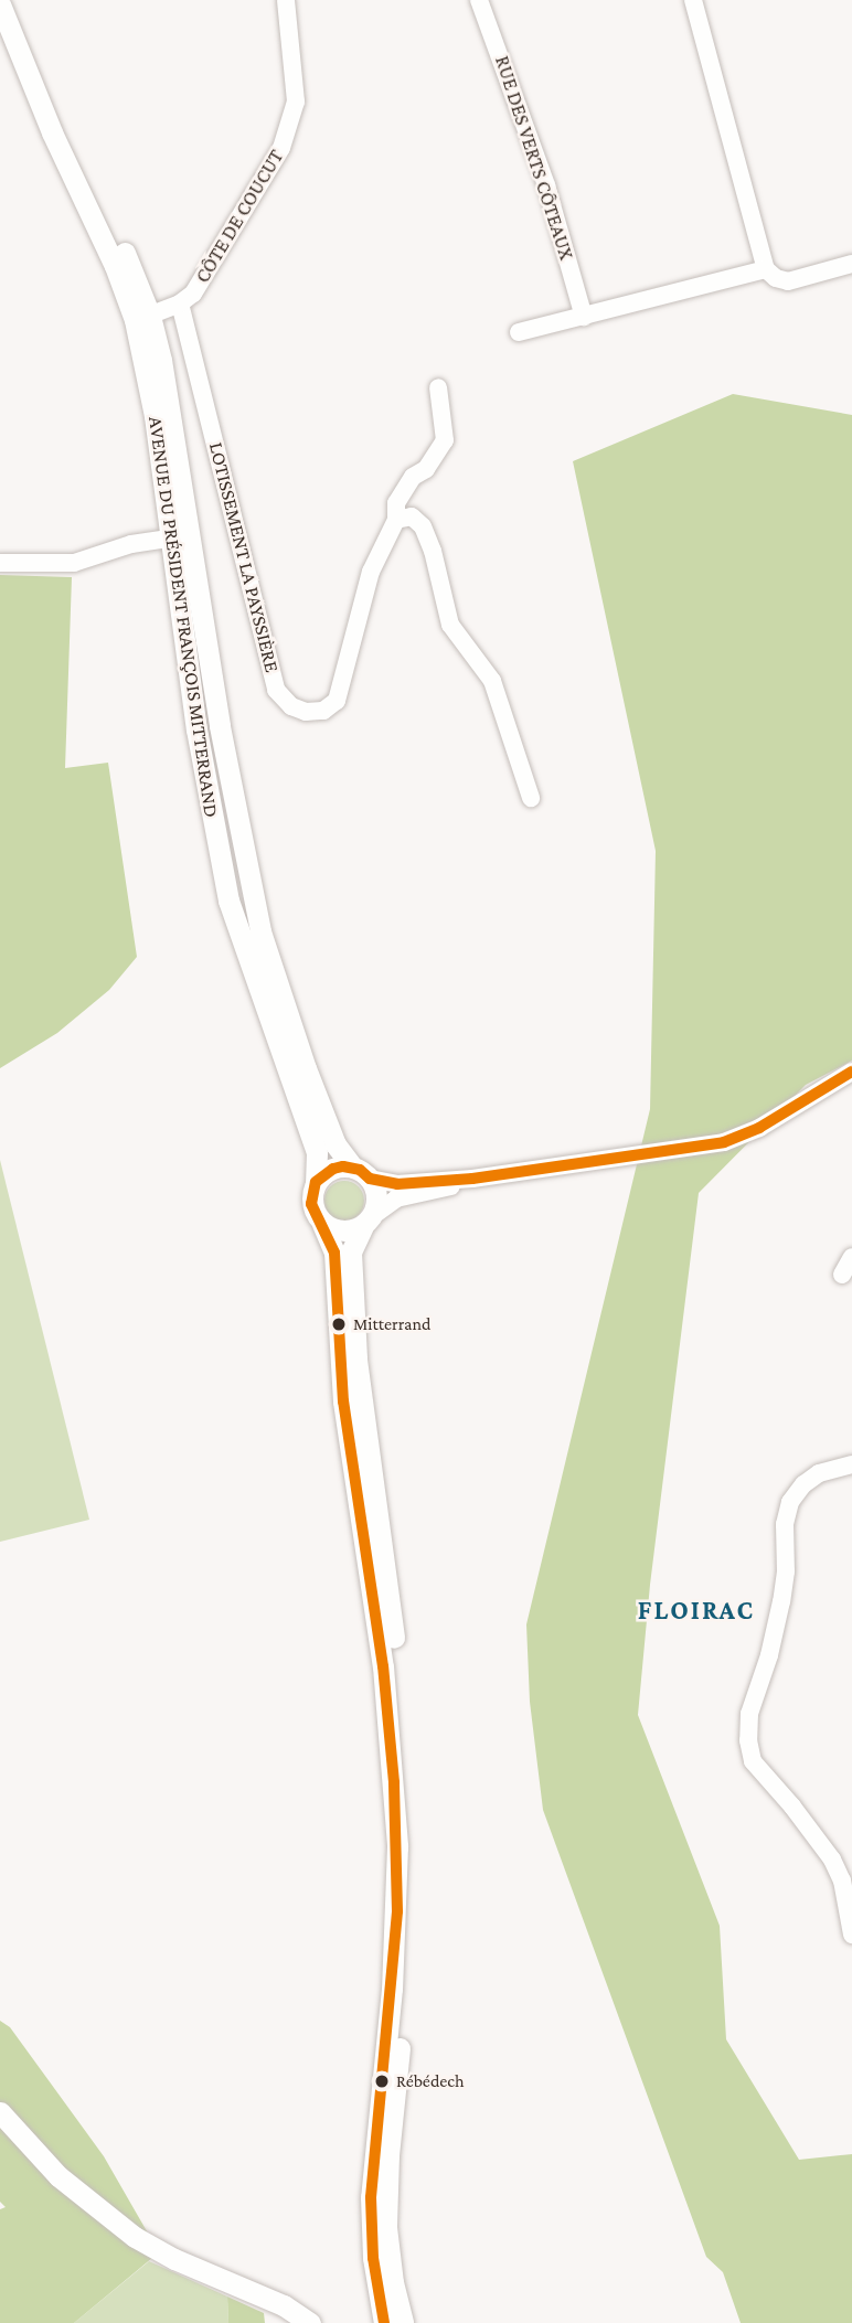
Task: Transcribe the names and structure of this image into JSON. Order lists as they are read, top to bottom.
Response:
{
  "streets": {
    "street": [
      "RUE DES VERTS CÔTEAUX",
      "CÔTE DE COUCUT",
      "LOTISSEMENT LA PAYSSIÈRE",
      "AVENUE DU PRÉSIDENT FRANÇOIS MITTERRAND"
    ]
  },
  "crossings": [
    ["CÔTE DE COUCUT", "LOTISSEMENT LA PAYSSIÈRE"],
    ["CÔTE DE COUCUT", "AVENUE DU PRÉSIDENT FRANÇOIS MITTERRAND"]
  ],
  "districts": ["FLOIRAC"],
  "places": ["Mitterrand", "Rébédech"]
}
